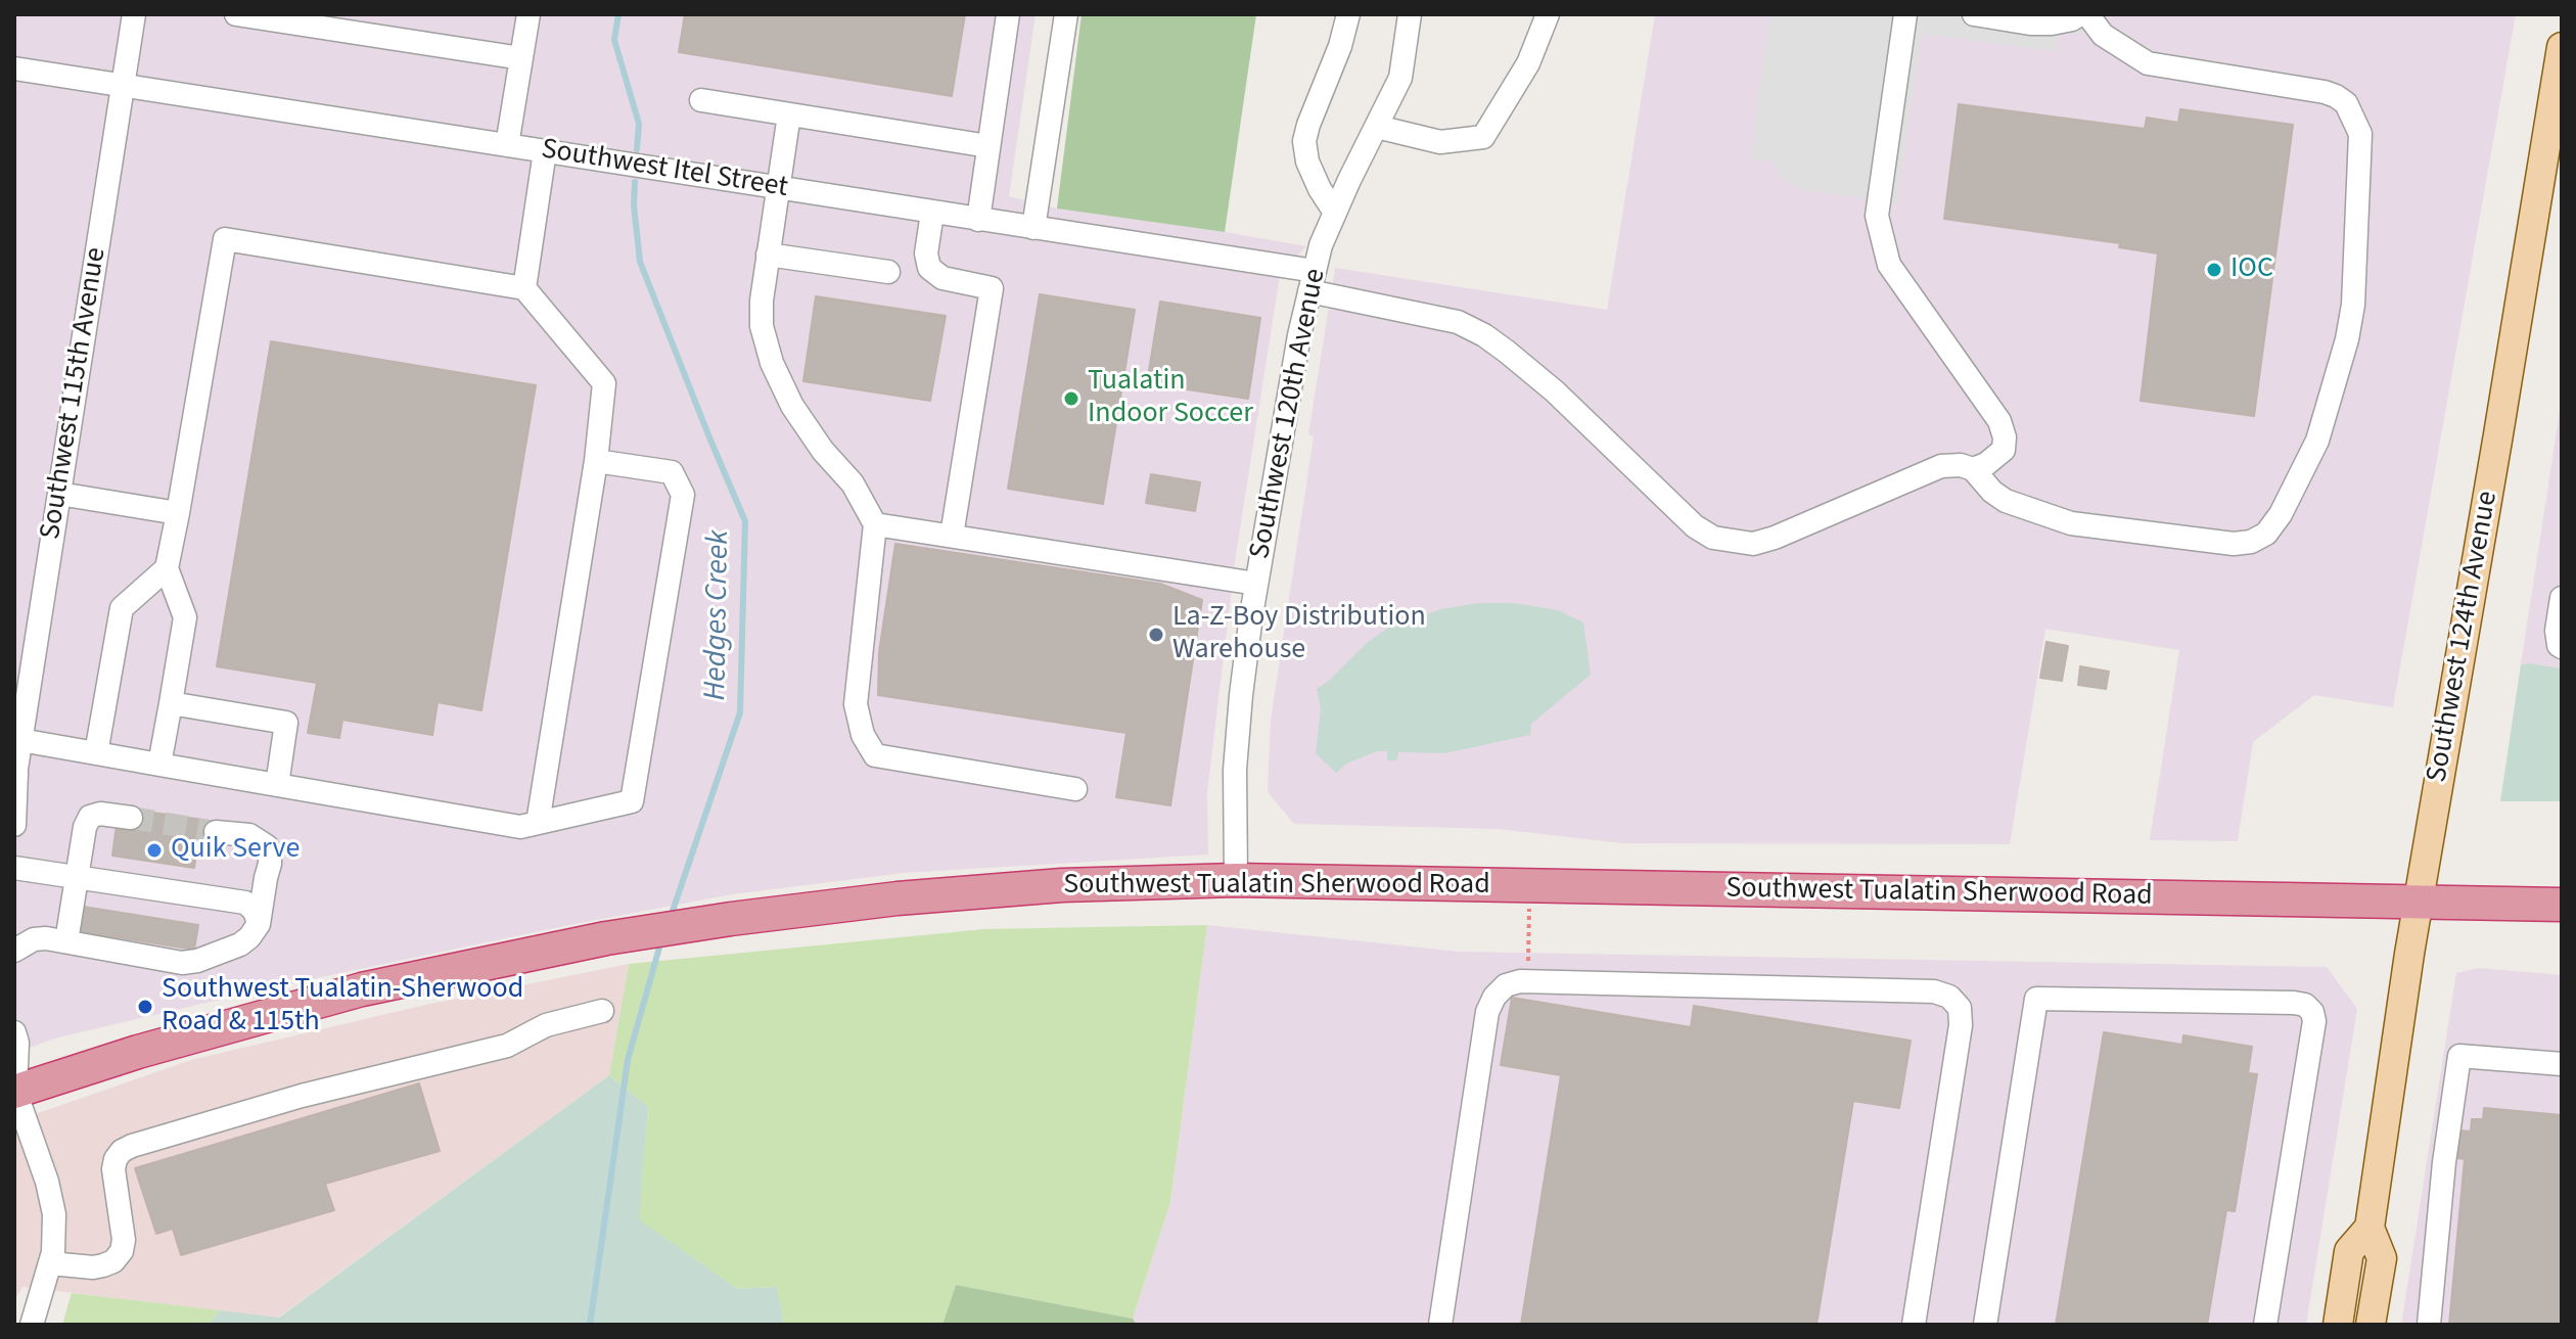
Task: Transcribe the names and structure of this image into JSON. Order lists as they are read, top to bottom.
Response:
{
  "streets": {
    "highway": ["Southwest Tualatin Sherwood Road"],
    "main road": ["Southwest 124th Avenue"],
    "street": ["Southwest Itel Street", "Southwest 115th Avenue", "Southwest 120th Avenue"]
  },
  "crossings": [
    ["Southwest Itel Street", "Southwest 115th Avenue"],
    ["Southwest Itel Street", "Southwest 120th Avenue"],
    ["Southwest 120th Avenue", "Southwest Tualatin Sherwood Road"],
    ["Southwest 124th Avenue", "Southwest Tualatin Sherwood Road"]
  ],
  "water": ["Hedges Creek"],
  "places": [
    "IOC",
    "Tualatin Indoor Soccer",
    "La-Z-Boy Distribution Warehouse",
    "Quik Serve",
    "Southwest Tualatin-Sherwood Road & 115th"
  ]
}
